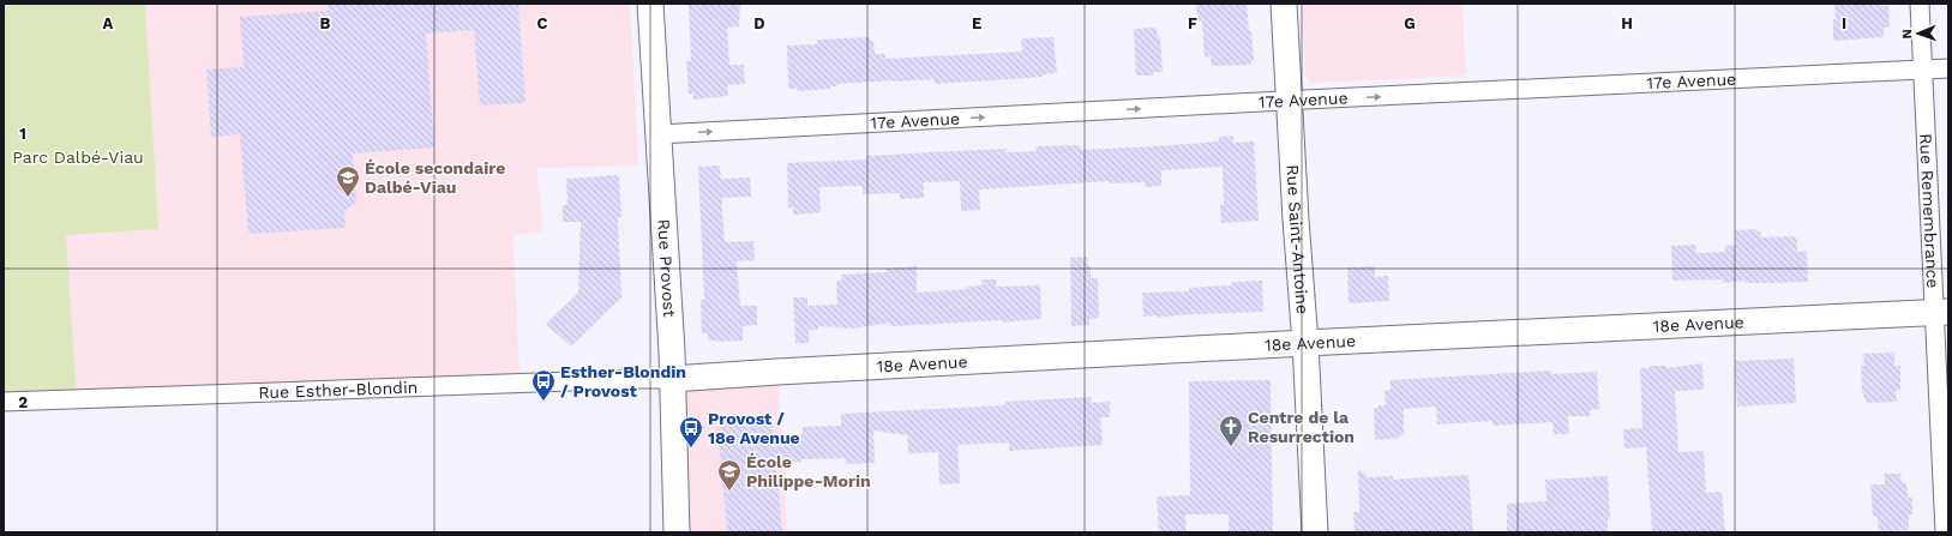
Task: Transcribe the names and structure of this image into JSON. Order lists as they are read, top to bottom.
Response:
{
  "streets": {
    "street": [
      "17e Avenue",
      "Rue Remembrance",
      "Rue Saint-Antoine",
      "Rue Provost",
      "18e Avenue",
      "Rue Esther-Blondin"
    ]
  },
  "crossings": [
    ["17e Avenue", "Rue Remembrance"],
    ["17e Avenue", "Rue Saint-Antoine"],
    ["17e Avenue", "Rue Provost"],
    ["Rue Remembrance", "18e Avenue"],
    ["Rue Saint-Antoine", "18e Avenue"],
    ["Rue Provost", "18e Avenue"],
    ["Rue Provost", "Rue Esther-Blondin"],
    ["18e Avenue", "Rue Esther-Blondin"]
  ],
  "one_way": ["17e Avenue"],
  "parks": ["Parc Dalbé-Viau"],
  "places": {
    "school or university": ["École secondaire Dalbé-Viau", "École Philippe-Morin"],
    "bus stop": ["Esther-Blondin / Provost", "Provost / 18e Avenue"],
    "church": ["Centre de la Resurrection"]
  },
  "north": "left",
  "grid": {
    "columns": [
      "A",
      "B",
      "C",
      "D",
      "E",
      "F",
      "G",
      "H",
      "I"
    ],
    "rows": ["1", "2"]
  }
}
